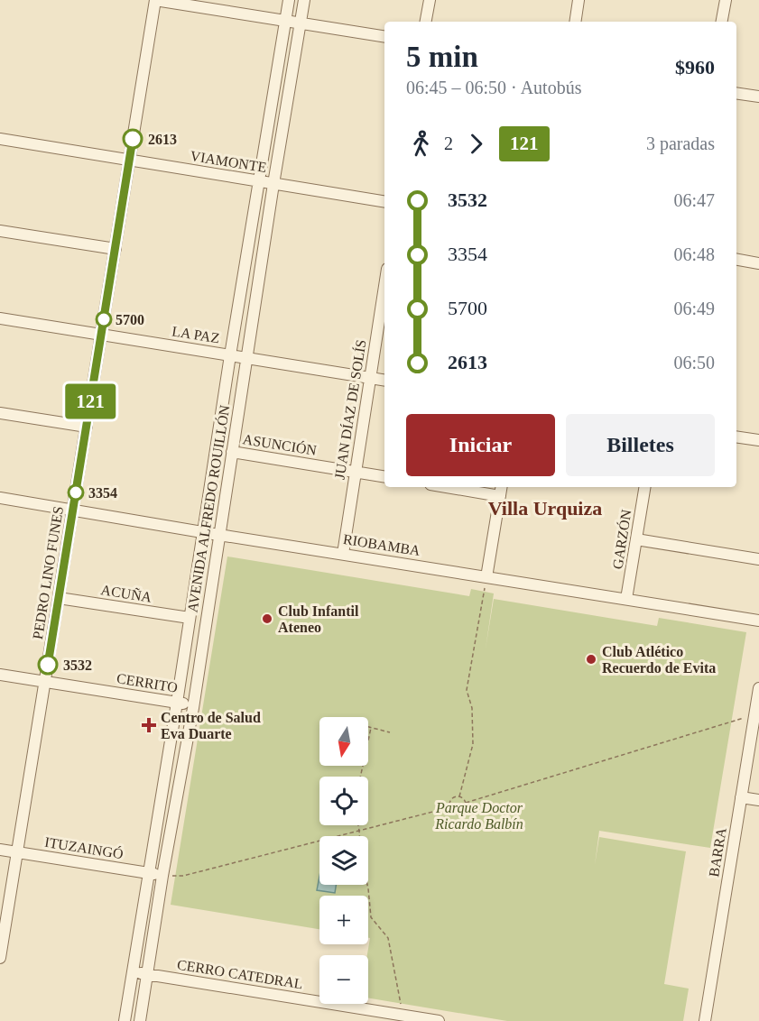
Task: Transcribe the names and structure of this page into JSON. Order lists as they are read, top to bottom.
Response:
{
  "streets": {
    "street": [
      "VIAMONTE",
      "LA PAZ",
      "JUAN DÍAZ DE SOLÍS",
      "ASUNCIÓN",
      "AVENIDA ALFREDO ROUILLÓN",
      "GARZÓN",
      "RIOBAMBA",
      "PEDRO LINO FUNES",
      "ACUÑA",
      "CERRITO",
      "ITUZAINGÓ",
      "BARRA",
      "CERRO CATEDRAL"
    ]
  },
  "crossings": [
    ["VIAMONTE", "AVENIDA ALFREDO ROUILLÓN"],
    ["VIAMONTE", "PEDRO LINO FUNES"],
    ["LA PAZ", "JUAN DÍAZ DE SOLÍS"],
    ["LA PAZ", "AVENIDA ALFREDO ROUILLÓN"],
    ["LA PAZ", "PEDRO LINO FUNES"],
    ["JUAN DÍAZ DE SOLÍS", "ASUNCIÓN"],
    ["JUAN DÍAZ DE SOLÍS", "RIOBAMBA"],
    ["ASUNCIÓN", "AVENIDA ALFREDO ROUILLÓN"],
    ["AVENIDA ALFREDO ROUILLÓN", "RIOBAMBA"],
    ["AVENIDA ALFREDO ROUILLÓN", "ACUÑA"],
    ["AVENIDA ALFREDO ROUILLÓN", "CERRITO"],
    ["AVENIDA ALFREDO ROUILLÓN", "ITUZAINGÓ"],
    ["AVENIDA ALFREDO ROUILLÓN", "CERRO CATEDRAL"],
    ["GARZÓN", "RIOBAMBA"],
    ["RIOBAMBA", "PEDRO LINO FUNES"],
    ["PEDRO LINO FUNES", "ACUÑA"],
    ["PEDRO LINO FUNES", "CERRITO"],
    ["PEDRO LINO FUNES", "ITUZAINGÓ"]
  ],
  "districts": ["Villa Urquiza"],
  "parks": ["Parque Doctor Ricardo Balbín"],
  "places": {
    "other": [
      "2613",
      "5700",
      "3354",
      "Club Infantil Ateneo",
      "Club Atlético Recuerdo de Evita",
      "3532"
    ],
    "health": ["Centro de Salud Eva Duarte"]
  },
  "lines": ["bus line 121"],
  "north": "bottom",
  "page": {
    "on_map": "121",
    "heading": ["5 min", "06:45 – 06:50 · Autobús", "$960"],
    "legs": ["2", "121", "3 paradas"],
    "list": [
      {
        "name": "3532",
        "value": "06:47"
      },
      {
        "name": "3354",
        "value": "06:48"
      },
      {
        "name": "5700",
        "value": "06:49"
      },
      {
        "name": "2613",
        "value": "06:50"
      }
    ],
    "buttons": ["Iniciar", "Billetes"],
    "map_buttons": ["+", "−"]
  }
}
